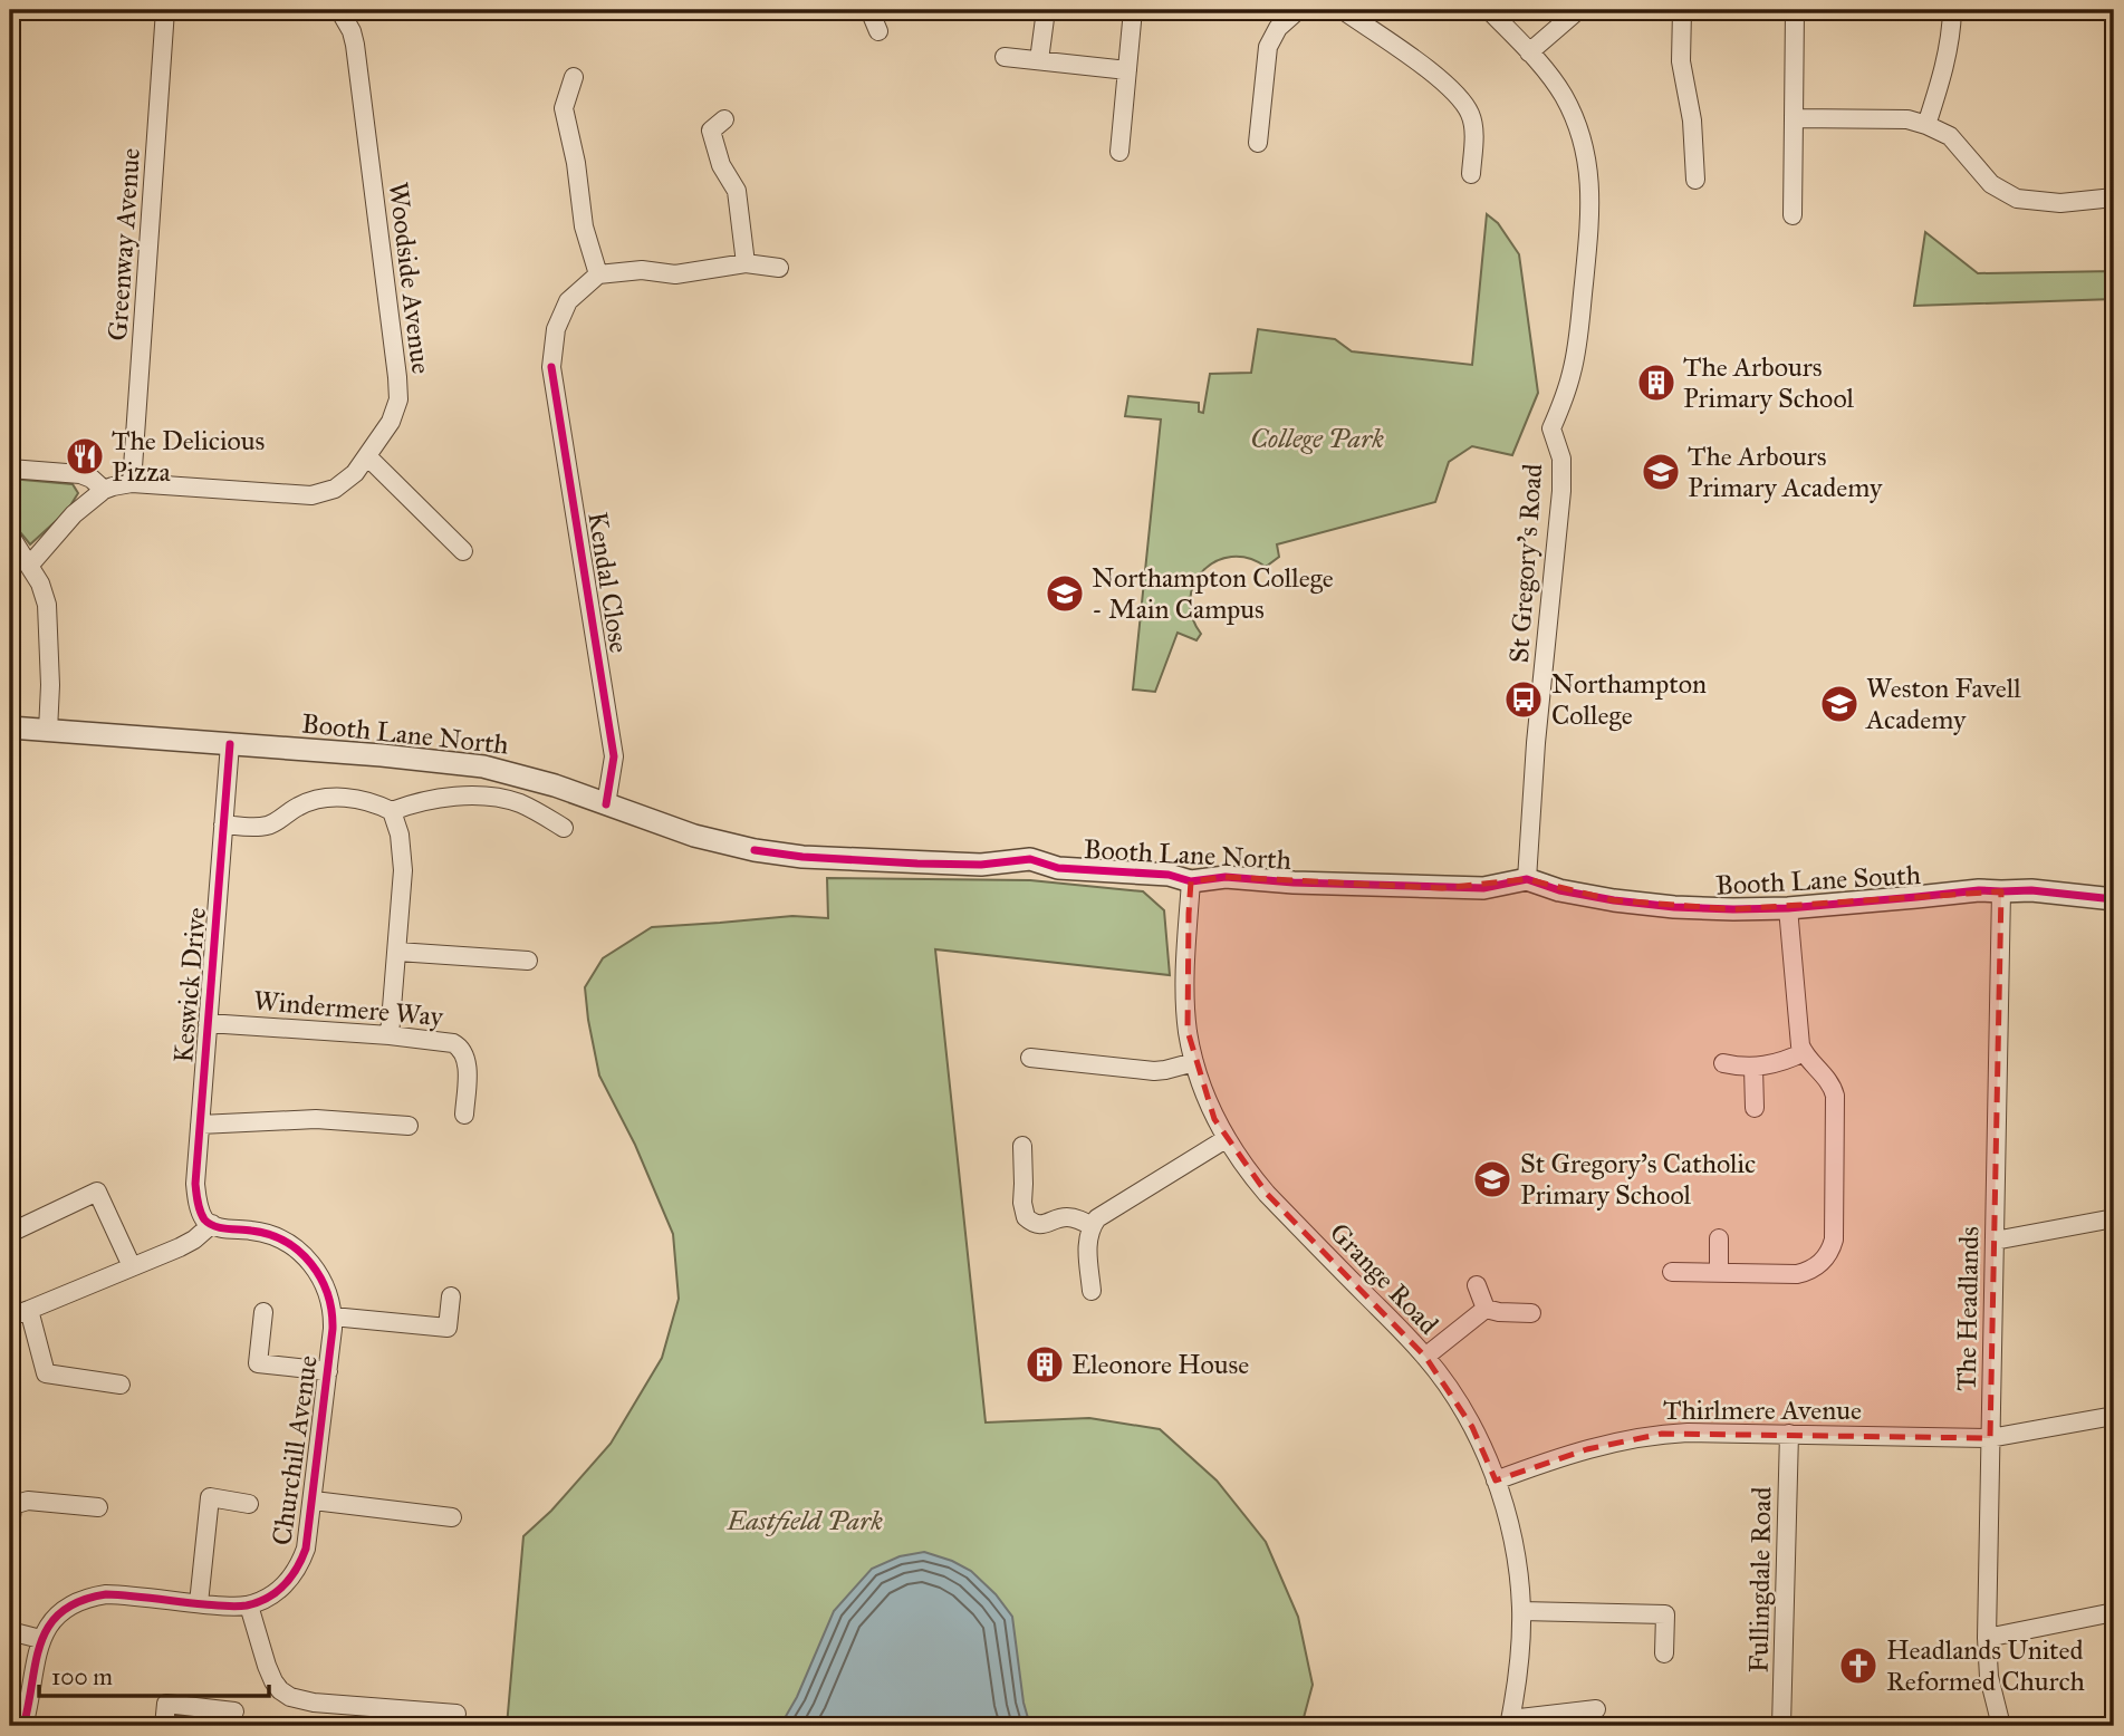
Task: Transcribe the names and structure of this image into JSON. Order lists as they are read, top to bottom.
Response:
{
  "streets": {
    "street": [
      "Greenway Avenue",
      "Woodside Avenue",
      "St Gregory's Road",
      "Kendal Close",
      "Booth Lane North",
      "Booth Lane South",
      "Keswick Drive",
      "Windermere Way",
      "Grange Road",
      "The Headlands",
      "Thirlmere Avenue",
      "Churchill Avenue",
      "Fullingdale Road"
    ]
  },
  "crossings": [
    ["Greenway Avenue", "Woodside Avenue"],
    ["St Gregory's Road", "Booth Lane North"],
    ["St Gregory's Road", "Booth Lane South"],
    ["Kendal Close", "Booth Lane North"],
    ["Booth Lane North", "Booth Lane South"],
    ["Booth Lane North", "Keswick Drive"],
    ["Booth Lane North", "Grange Road"],
    ["Booth Lane South", "The Headlands"],
    ["Keswick Drive", "Windermere Way"],
    ["Keswick Drive", "Churchill Avenue"],
    ["Grange Road", "Thirlmere Avenue"],
    ["The Headlands", "Thirlmere Avenue"],
    ["Thirlmere Avenue", "Fullingdale Road"]
  ],
  "parks": ["College Park", "Eastfield Park"],
  "places": {
    "building": ["The Arbours Primary School", "Eleonore House"],
    "restaurant": ["The Delicious Pizza"],
    "school or university": [
      "The Arbours Primary Academy",
      "Northampton College - Main Campus",
      "Weston Favell Academy",
      "St Gregory's Catholic Primary School"
    ],
    "bus stop": ["Northampton College"],
    "church": ["Headlands United Reformed Church"]
  },
  "scale_bar": "100 m"
}
